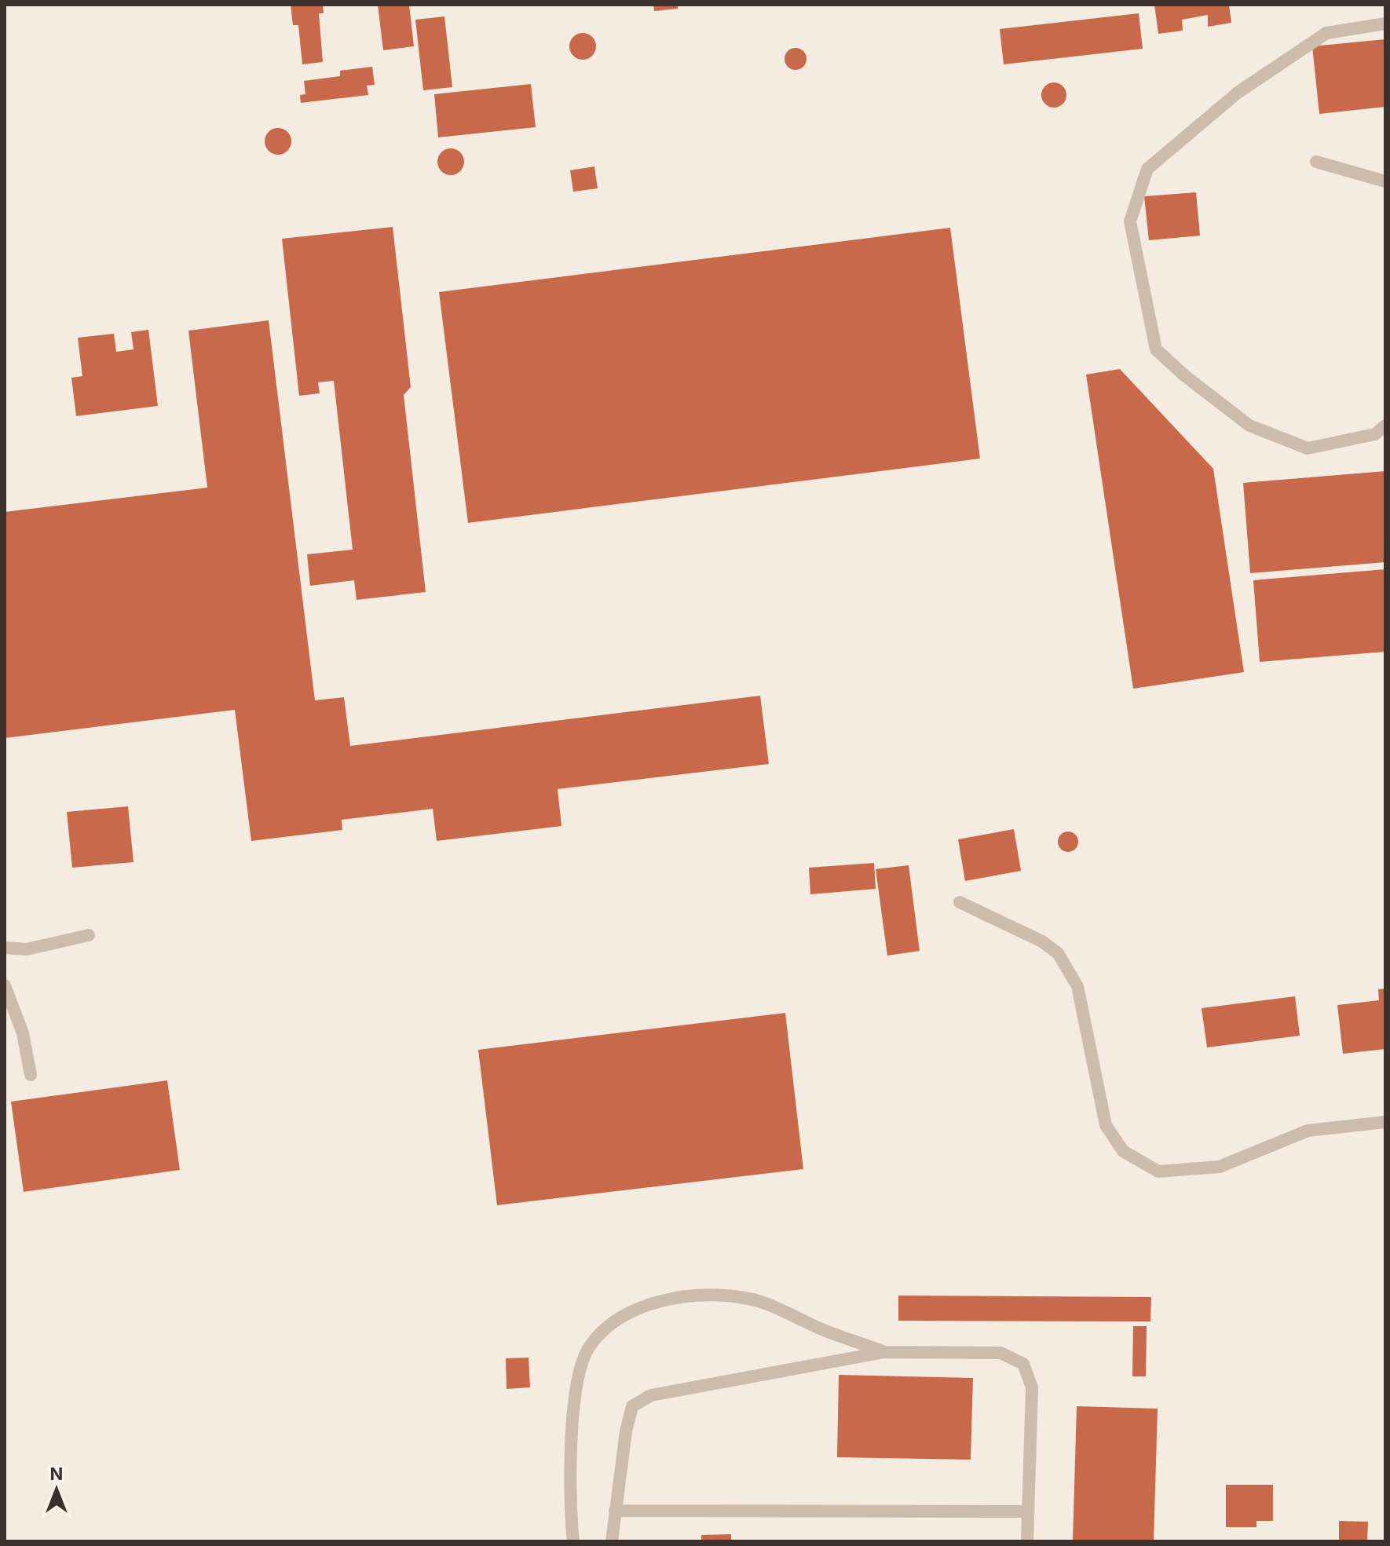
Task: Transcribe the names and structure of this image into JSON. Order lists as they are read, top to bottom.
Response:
{
  "north": "top"
}
